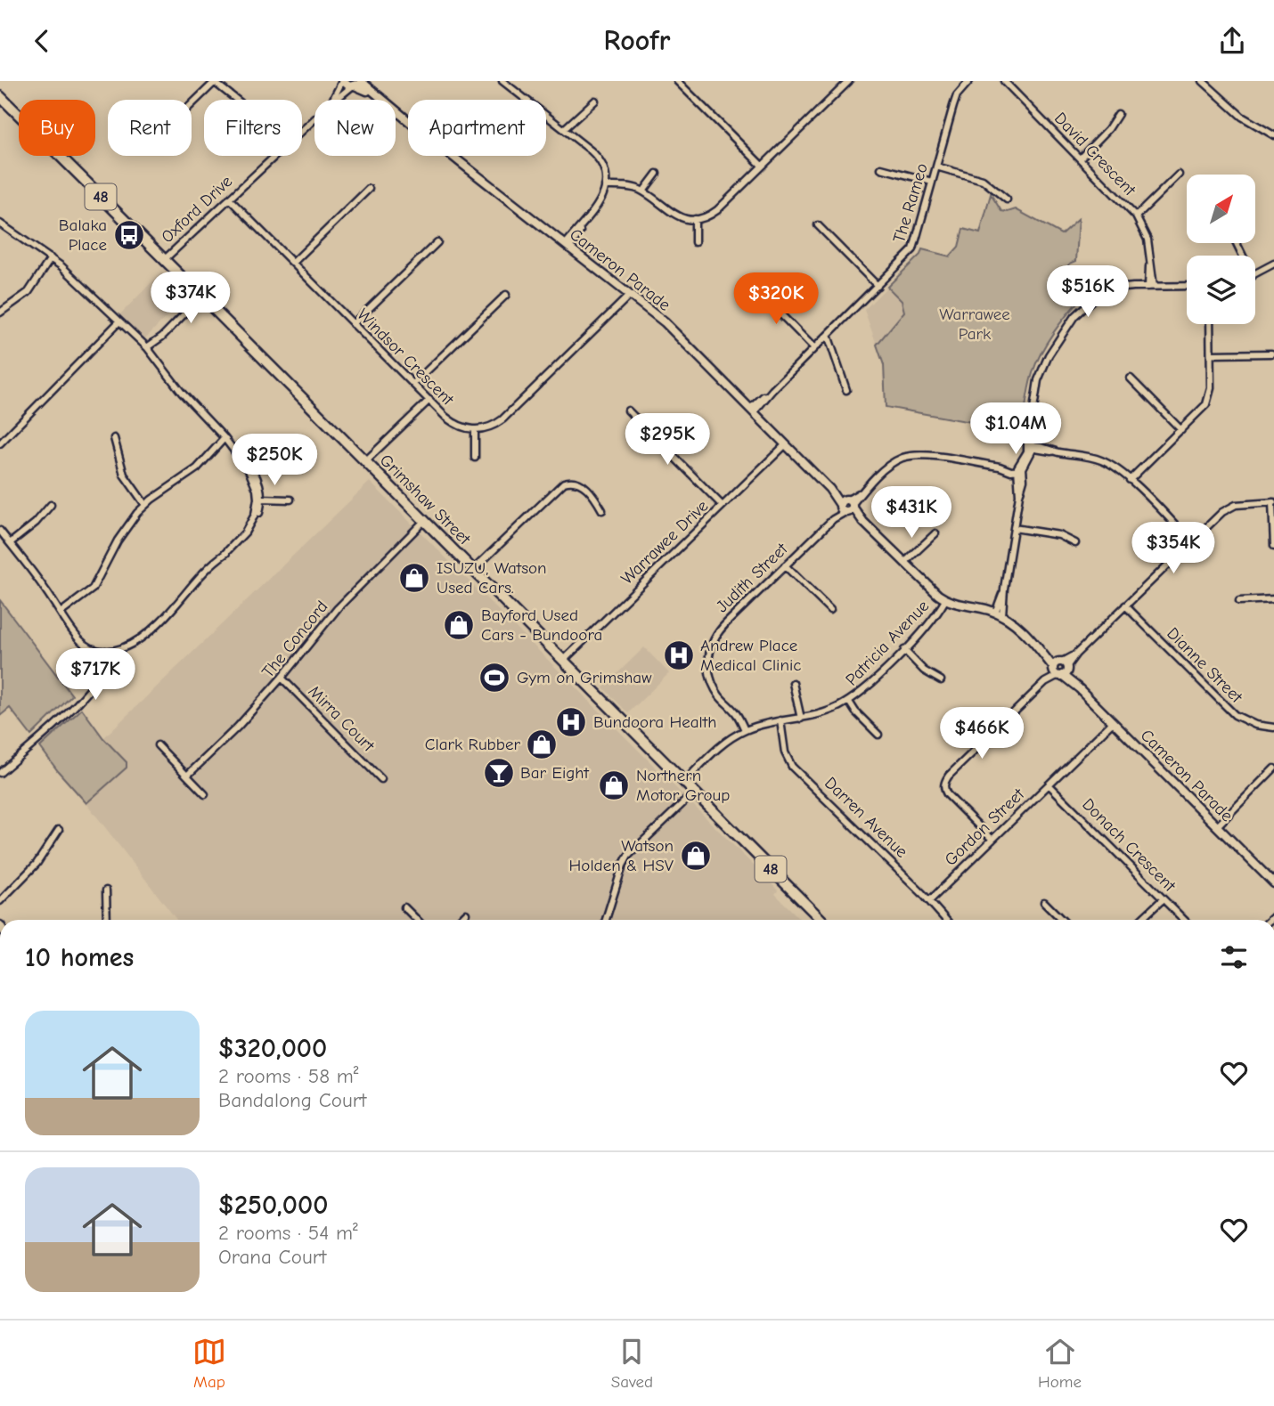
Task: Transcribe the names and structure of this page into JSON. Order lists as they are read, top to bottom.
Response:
{
  "streets": {
    "main road": ["48", "Grimshaw Street"],
    "street": [
      "David Crescent",
      "The Rameo",
      "Oxford Drive",
      "Cameron Parade",
      "Windsor Crescent",
      "Warrawee Drive",
      "Judith Street",
      "The Concord",
      "Patricia Avenue",
      "Dianne Street",
      "Mirra Court",
      "Darren Avenue",
      "Gordon Street",
      "Donach Crescent"
    ]
  },
  "crossings": [
    ["The Rameo", "Cameron Parade"],
    ["Oxford Drive", "Cameron Parade"],
    ["Oxford Drive", "Windsor Crescent"],
    ["Oxford Drive", "Grimshaw Street"],
    ["Cameron Parade", "Warrawee Drive"],
    ["Cameron Parade", "Judith Street"],
    ["Cameron Parade", "Patricia Avenue"],
    ["Cameron Parade", "Gordon Street"],
    ["Grimshaw Street", "Warrawee Drive"],
    ["Grimshaw Street", "The Concord"],
    ["Grimshaw Street", "Patricia Avenue"],
    ["Judith Street", "Patricia Avenue"],
    ["The Concord", "Mirra Court"],
    ["Patricia Avenue", "Darren Avenue"],
    ["Darren Avenue", "Gordon Street"],
    ["Gordon Street", "Donach Crescent"]
  ],
  "parks": ["Warrawee Park"],
  "places": {
    "bus stop": ["Balaka Place"],
    "shop": [
      "ISUZU, Watson Used Cars.",
      "Bayford Used Cars - Bundoora",
      "Clark Rubber",
      "Northern Motor Group",
      "Watson Holden & HSV"
    ],
    "hospital": ["Andrew Place Medical Clinic", "Bundoora Health"],
    "sports": ["Gym on Grimshaw"],
    "bar": ["Bar Eight"]
  },
  "north": "top right",
  "page": {
    "header": "Roofr",
    "chip": [
      "Buy",
      "Rent",
      "Filters",
      "New",
      "Apartment"
    ],
    "price": [
      "$516K",
      "$374K",
      "$320K",
      "$1.04M",
      "$295K",
      "$250K",
      "$431K",
      "$354K",
      "$717K",
      "$466K"
    ],
    "heading": "10 homes",
    "list": [
      {
        "name": "$320,000",
        "note": "2 rooms · 58 m² · Bandalong Court"
      },
      {
        "name": "$250,000",
        "note": "2 rooms · 54 m² · Orana Court"
      }
    ],
    "tabs": ["Map", "Saved", "Home"]
  }
}
